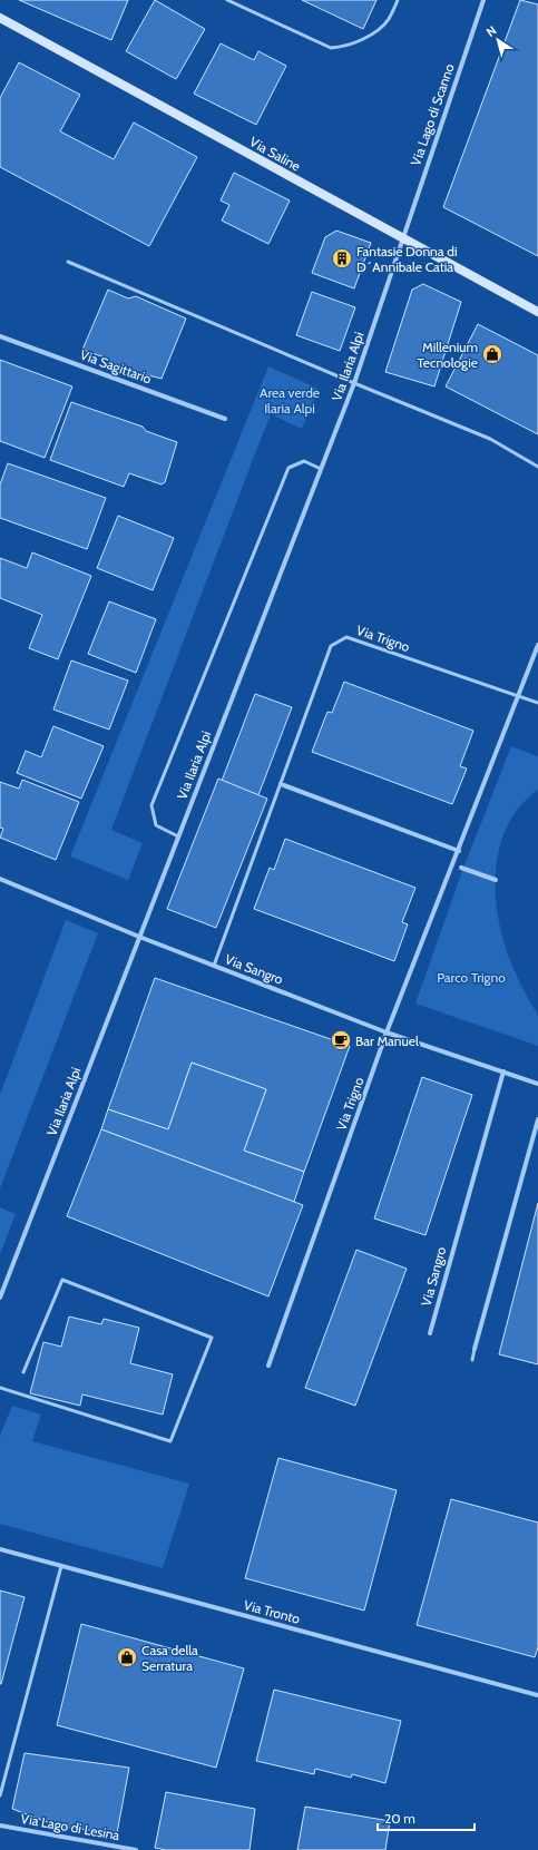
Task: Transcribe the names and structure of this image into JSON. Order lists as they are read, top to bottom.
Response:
{
  "streets": {
    "street": [
      "Via Lago di Scanno",
      "Via Saline",
      "Via Sagittario",
      "Via Ilaria Alpi",
      "Via Trigno",
      "Via Sangro",
      "Via Tronto",
      "Via Lago di Lesina"
    ]
  },
  "crossings": [
    ["Via Lago di Scanno", "Via Saline"],
    ["Via Lago di Scanno", "Via Ilaria Alpi"],
    ["Via Saline", "Via Ilaria Alpi"],
    ["Via Ilaria Alpi", "Via Sangro"],
    ["Via Trigno", "Via Sangro"]
  ],
  "parks": ["Area verde Ilaria Alpi", "Parco Trigno"],
  "places": {
    "building": ["Fantasie Donna di D´Annibale Catia"],
    "shop": ["Millenium Tecnologie", "Casa della Serratura"],
    "cafe": ["Bar Manuel"]
  },
  "scale_bar": "20 m",
  "north": "top left"
}
